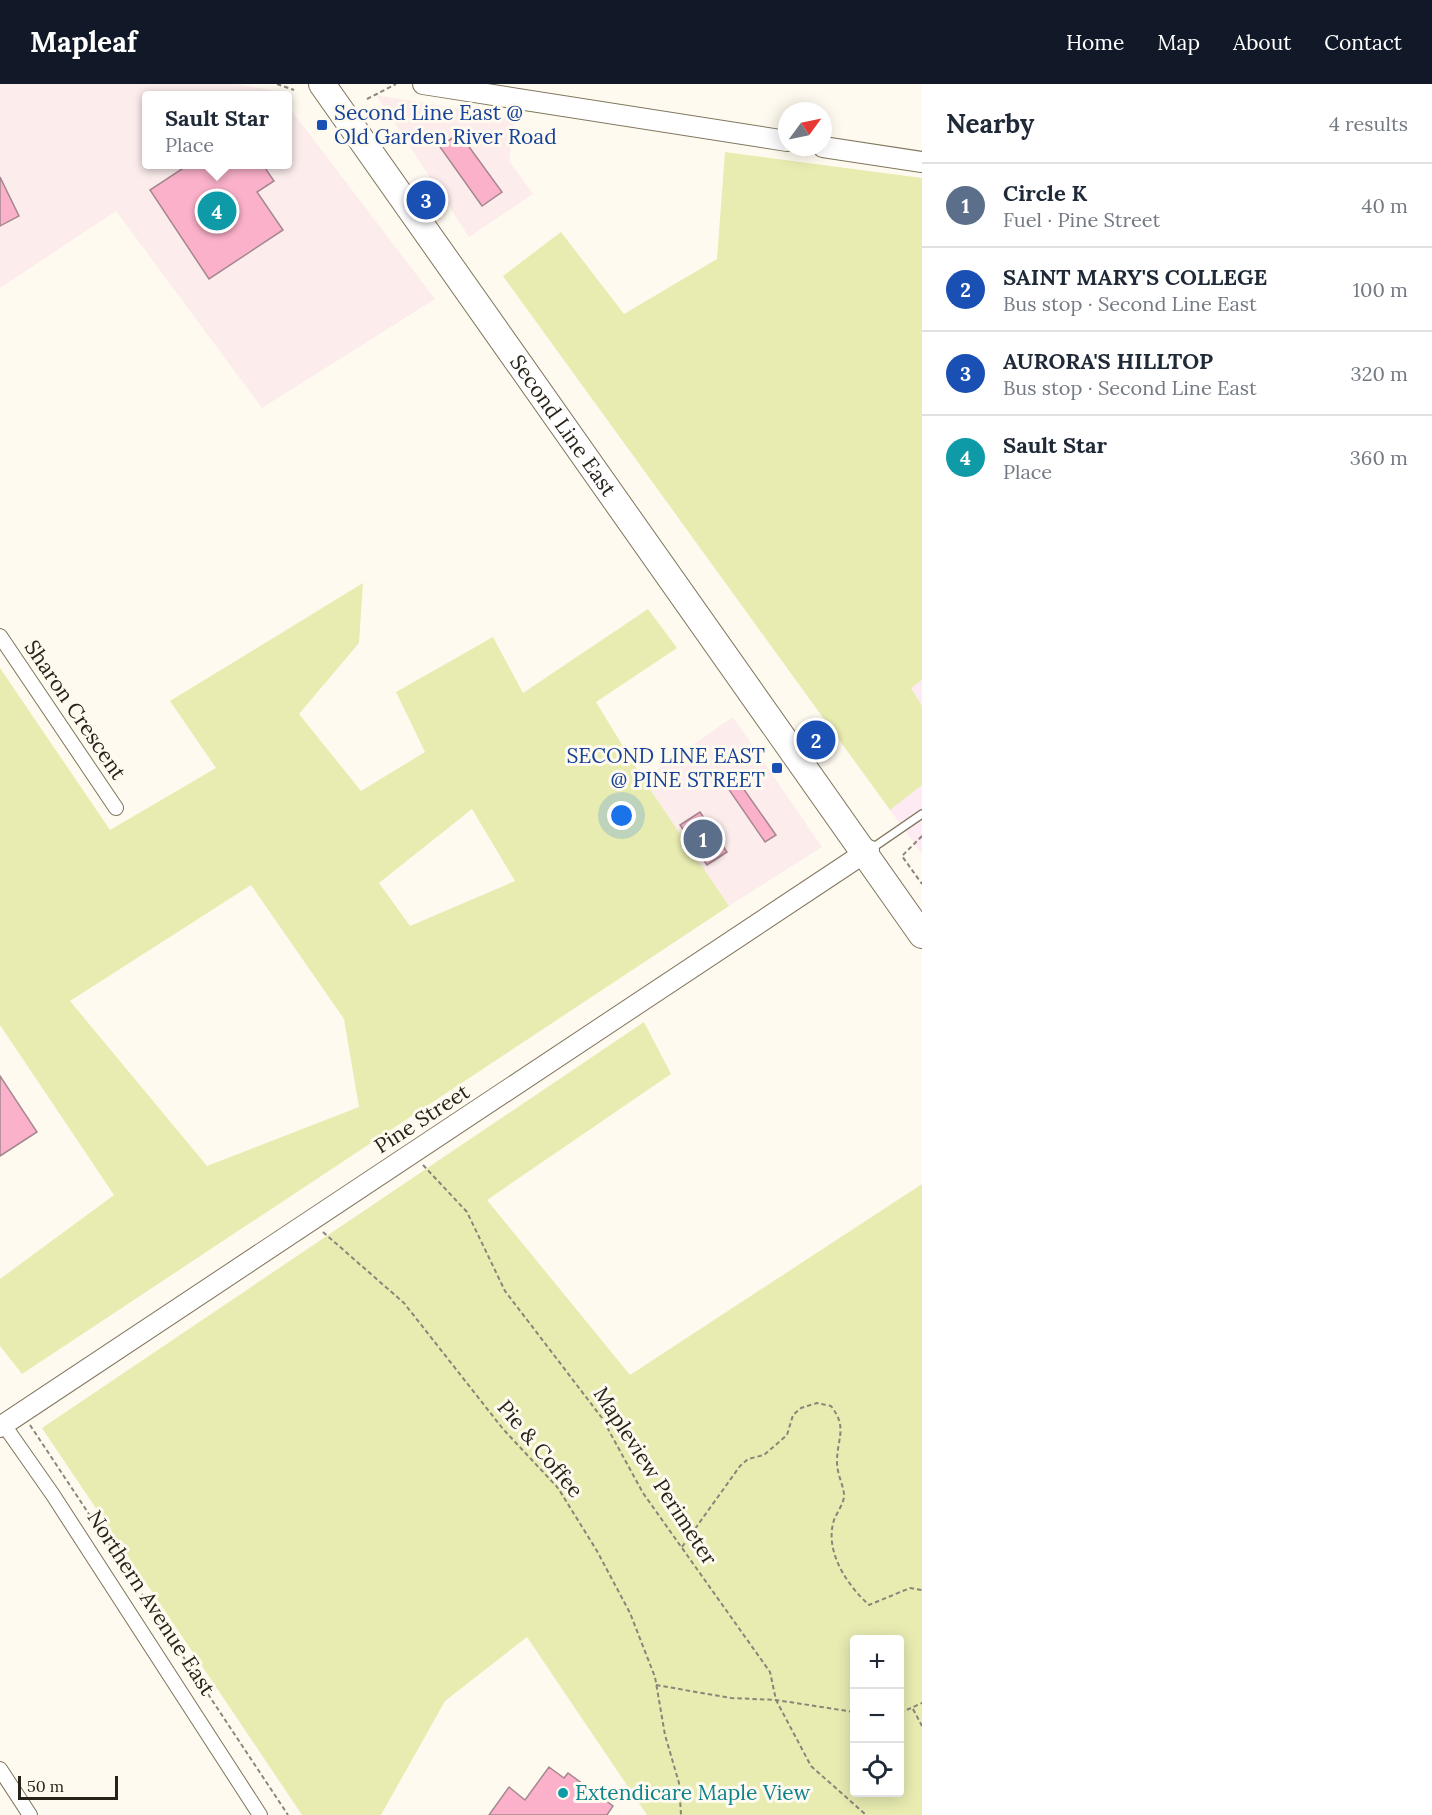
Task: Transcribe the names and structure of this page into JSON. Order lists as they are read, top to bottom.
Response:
{
  "streets": {
    "highway": ["Second Line East"],
    "street": ["Sharon Crescent", "Pine Street", "Northern Avenue East"],
    "path": ["Pie & Coffee", "Mapleview Perimeter"]
  },
  "crossings": [
    ["Second Line East", "Pine Street"],
    ["Pine Street", "Pie & Coffee"],
    ["Pine Street", "Mapleview Perimeter"],
    ["Pine Street", "Northern Avenue East"]
  ],
  "places": {
    "transit": ["Second Line East @ Old Garden River Road", "SECOND LINE EAST @ PINE STREET"],
    "other": ["Extendicare Maple View"]
  },
  "scale_bar": "50 m",
  "north": "top right",
  "page": {
    "header": "Mapleaf",
    "nav": [
      "Home",
      "Map",
      "About",
      "Contact"
    ],
    "heading": ["Nearby", "4 results"],
    "popup": ["Sault Star", "Place"],
    "list": [
      {
        "mark": "1",
        "name": "Circle K",
        "note": "Fuel · Pine Street",
        "value": "40 m"
      },
      {
        "mark": "2",
        "name": "SAINT MARY'S COLLEGE",
        "note": "Bus stop · Second Line East",
        "value": "100 m"
      },
      {
        "mark": "3",
        "name": "AURORA'S HILLTOP",
        "note": "Bus stop · Second Line East",
        "value": "320 m"
      },
      {
        "mark": "4",
        "name": "Sault Star",
        "note": "Place",
        "value": "360 m"
      }
    ],
    "pins": [
      "3",
      "4",
      "2",
      "1"
    ],
    "map_buttons": ["+", "−"],
    "scale": "50 m"
  }
}
